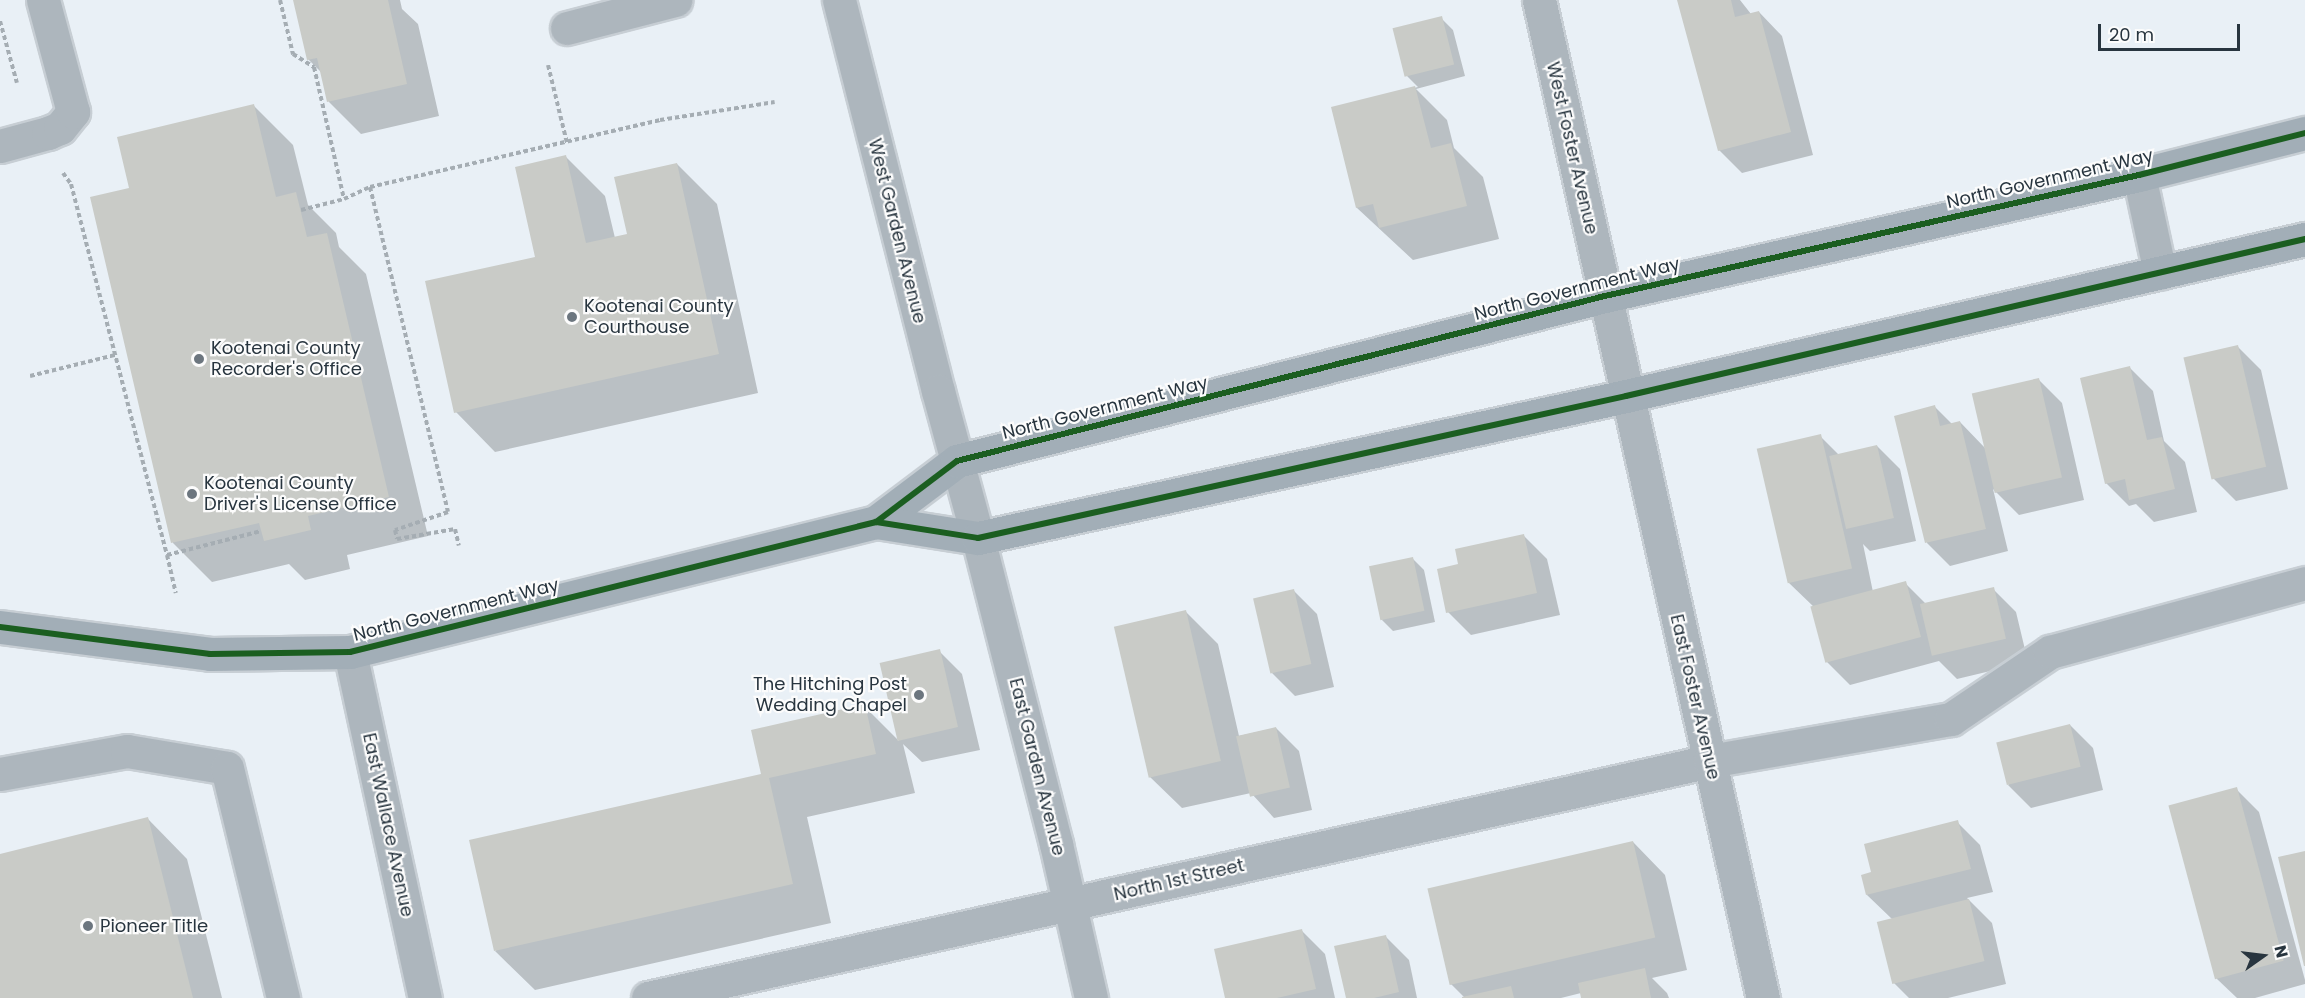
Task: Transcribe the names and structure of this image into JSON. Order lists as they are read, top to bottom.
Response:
{
  "streets": {
    "main road": ["North Government Way"],
    "street": [
      "West Foster Avenue",
      "West Garden Avenue",
      "East Foster Avenue",
      "East Garden Avenue",
      "East Wallace Avenue",
      "North 1st Street"
    ]
  },
  "crossings": [
    ["West Foster Avenue", "North Government Way"],
    ["North Government Way", "West Garden Avenue"],
    ["North Government Way", "East Foster Avenue"],
    ["North Government Way", "East Garden Avenue"],
    ["North Government Way", "East Wallace Avenue"],
    ["West Garden Avenue", "East Garden Avenue"],
    ["East Foster Avenue", "North 1st Street"],
    ["East Garden Avenue", "North 1st Street"]
  ],
  "places": [
    "Kootenai County Courthouse",
    "Kootenai County Recorder's Office",
    "Kootenai County Driver's License Office",
    "The Hitching Post Wedding Chapel",
    "Pioneer Title"
  ],
  "scale_bar": "20 m",
  "north": "right"
}
